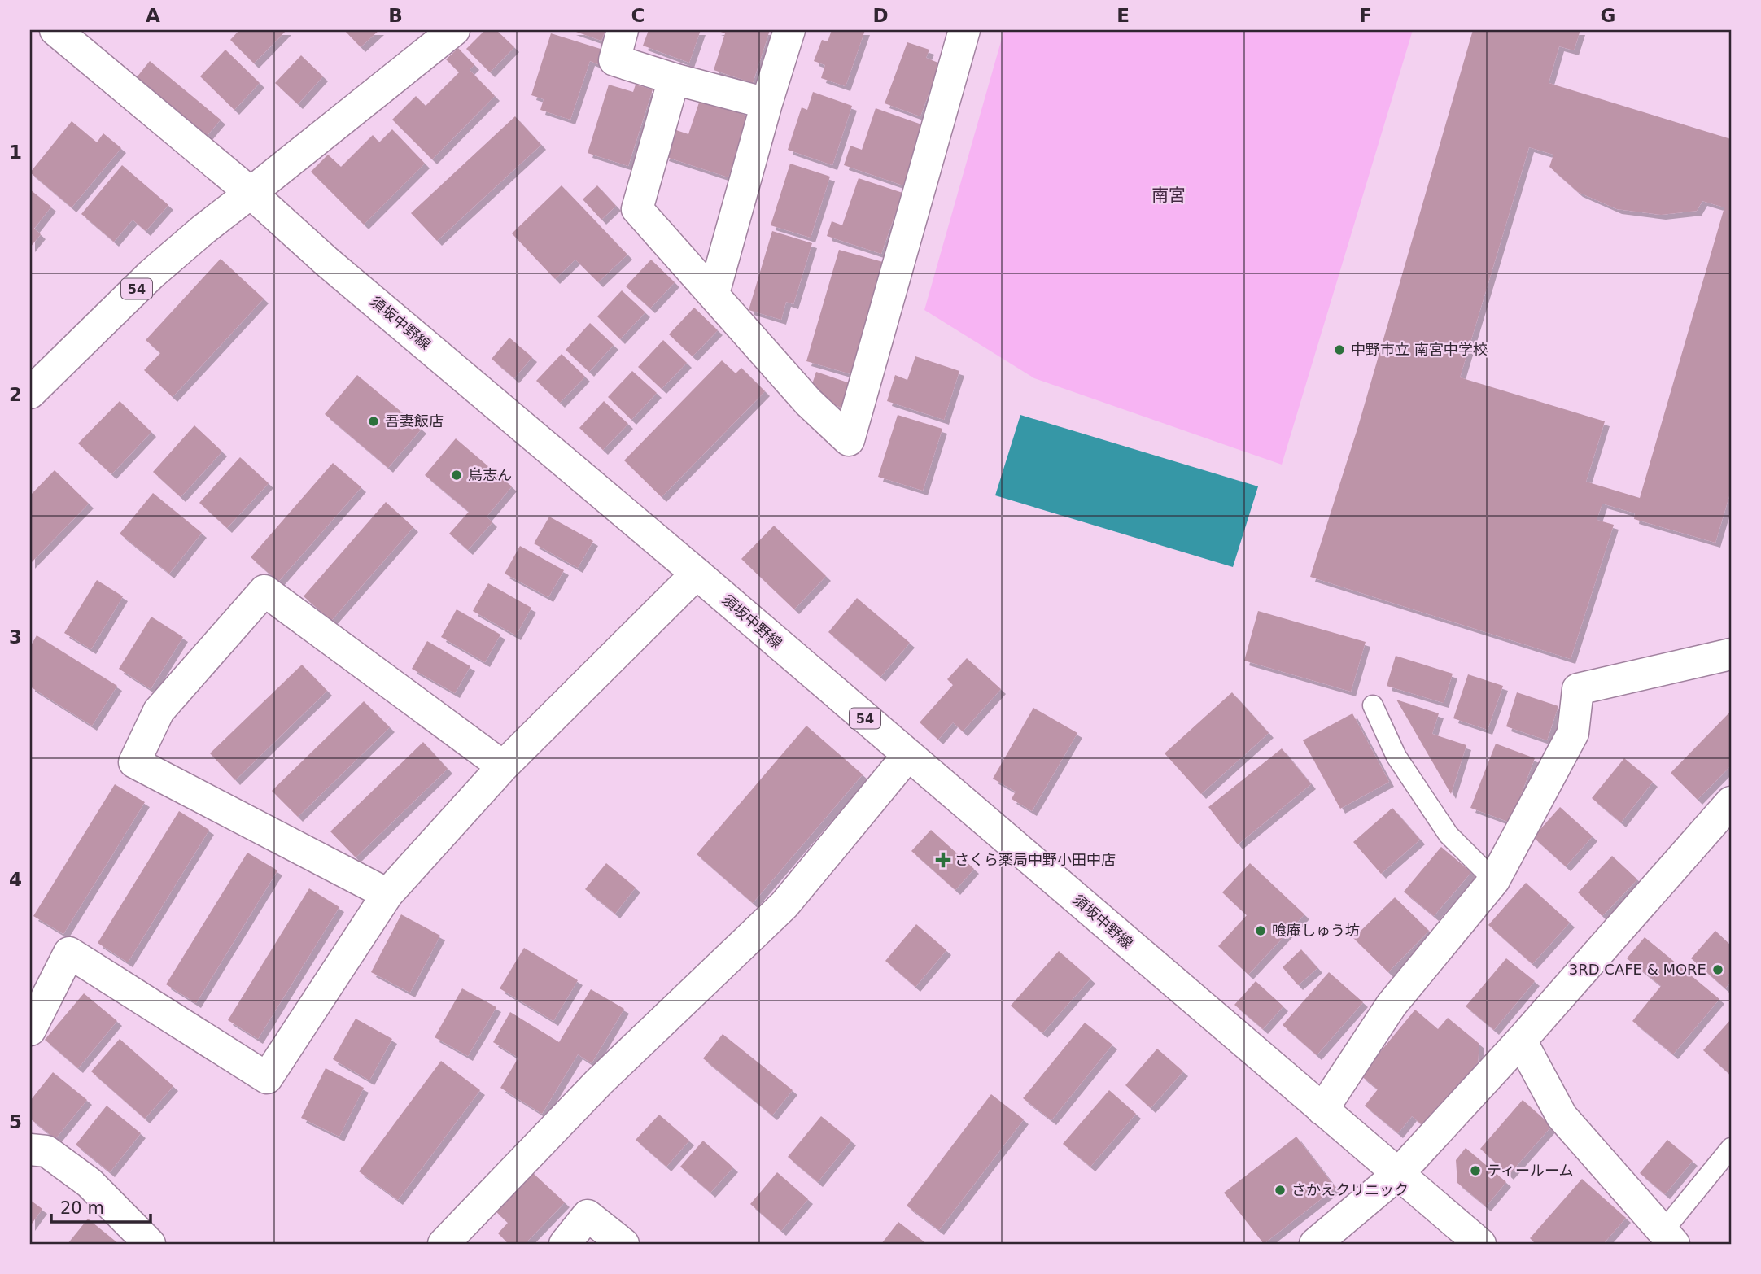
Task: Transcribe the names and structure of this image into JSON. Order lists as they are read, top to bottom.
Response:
{
  "streets": {
    "street": ["54", "須坂中野線"]
  },
  "crossings": [
    ["54", "須坂中野線"]
  ],
  "districts": ["南宮"],
  "places": {
    "other": [
      "中野市立 南宮中学校",
      "吾妻飯店",
      "鳥志ん",
      "喰庵しゅう坊",
      "3RD CAFE & MORE",
      "ティールーム",
      "さかえクリニック"
    ],
    "health": ["さくら薬局中野小田中店"]
  },
  "scale_bar": "20 m",
  "grid": {
    "columns": [
      "A",
      "B",
      "C",
      "D",
      "E",
      "F",
      "G"
    ],
    "rows": [
      "1",
      "2",
      "3",
      "4",
      "5"
    ]
  }
}
